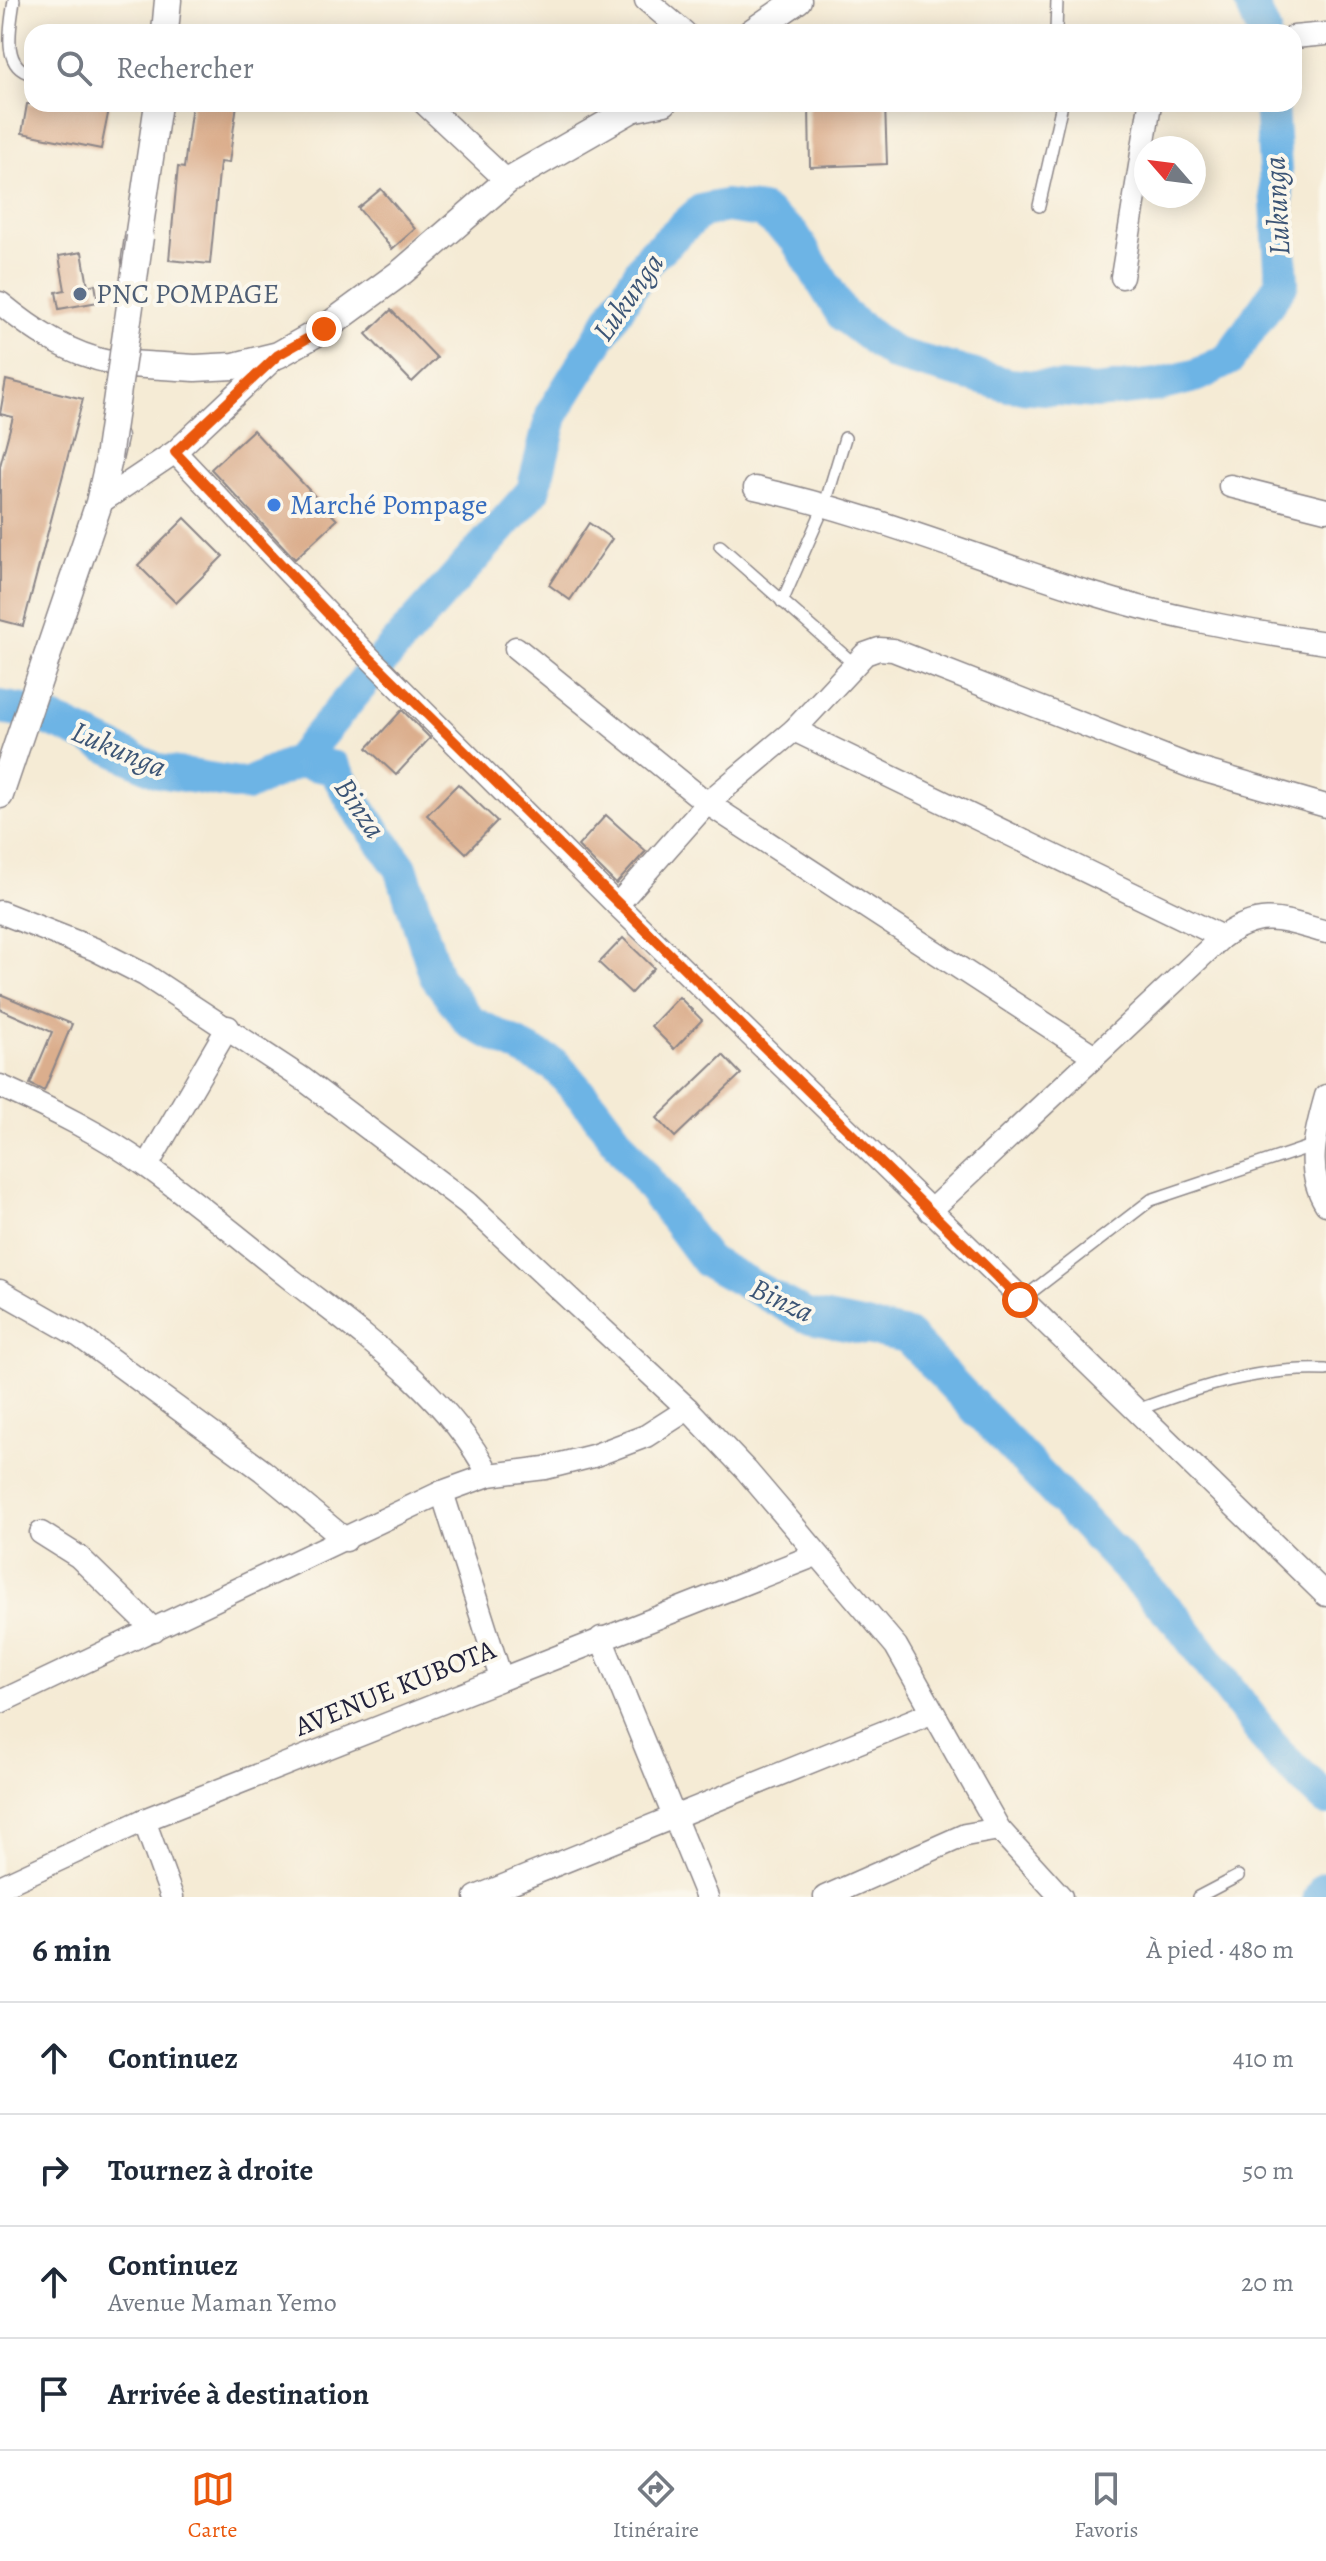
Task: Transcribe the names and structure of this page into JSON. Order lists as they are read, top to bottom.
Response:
{
  "streets": {
    "street": ["AVENUE KUBOTA"]
  },
  "water": ["Lukunga", "Binza"],
  "places": ["PNC POMPAGE", "Marché Pompage"],
  "north": "top left",
  "page": {
    "search": "Rechercher",
    "heading": ["6 min", "À pied · 480 m"],
    "list": [
      ["Continuez", "410 m"],
      ["Tournez à droite", "50 m"],
      ["Continuez", "Avenue Maman Yemo", "20 m"],
      "Arrivée à destination"
    ],
    "nav": ["Carte", "Itinéraire", "Favoris"]
  }
}
